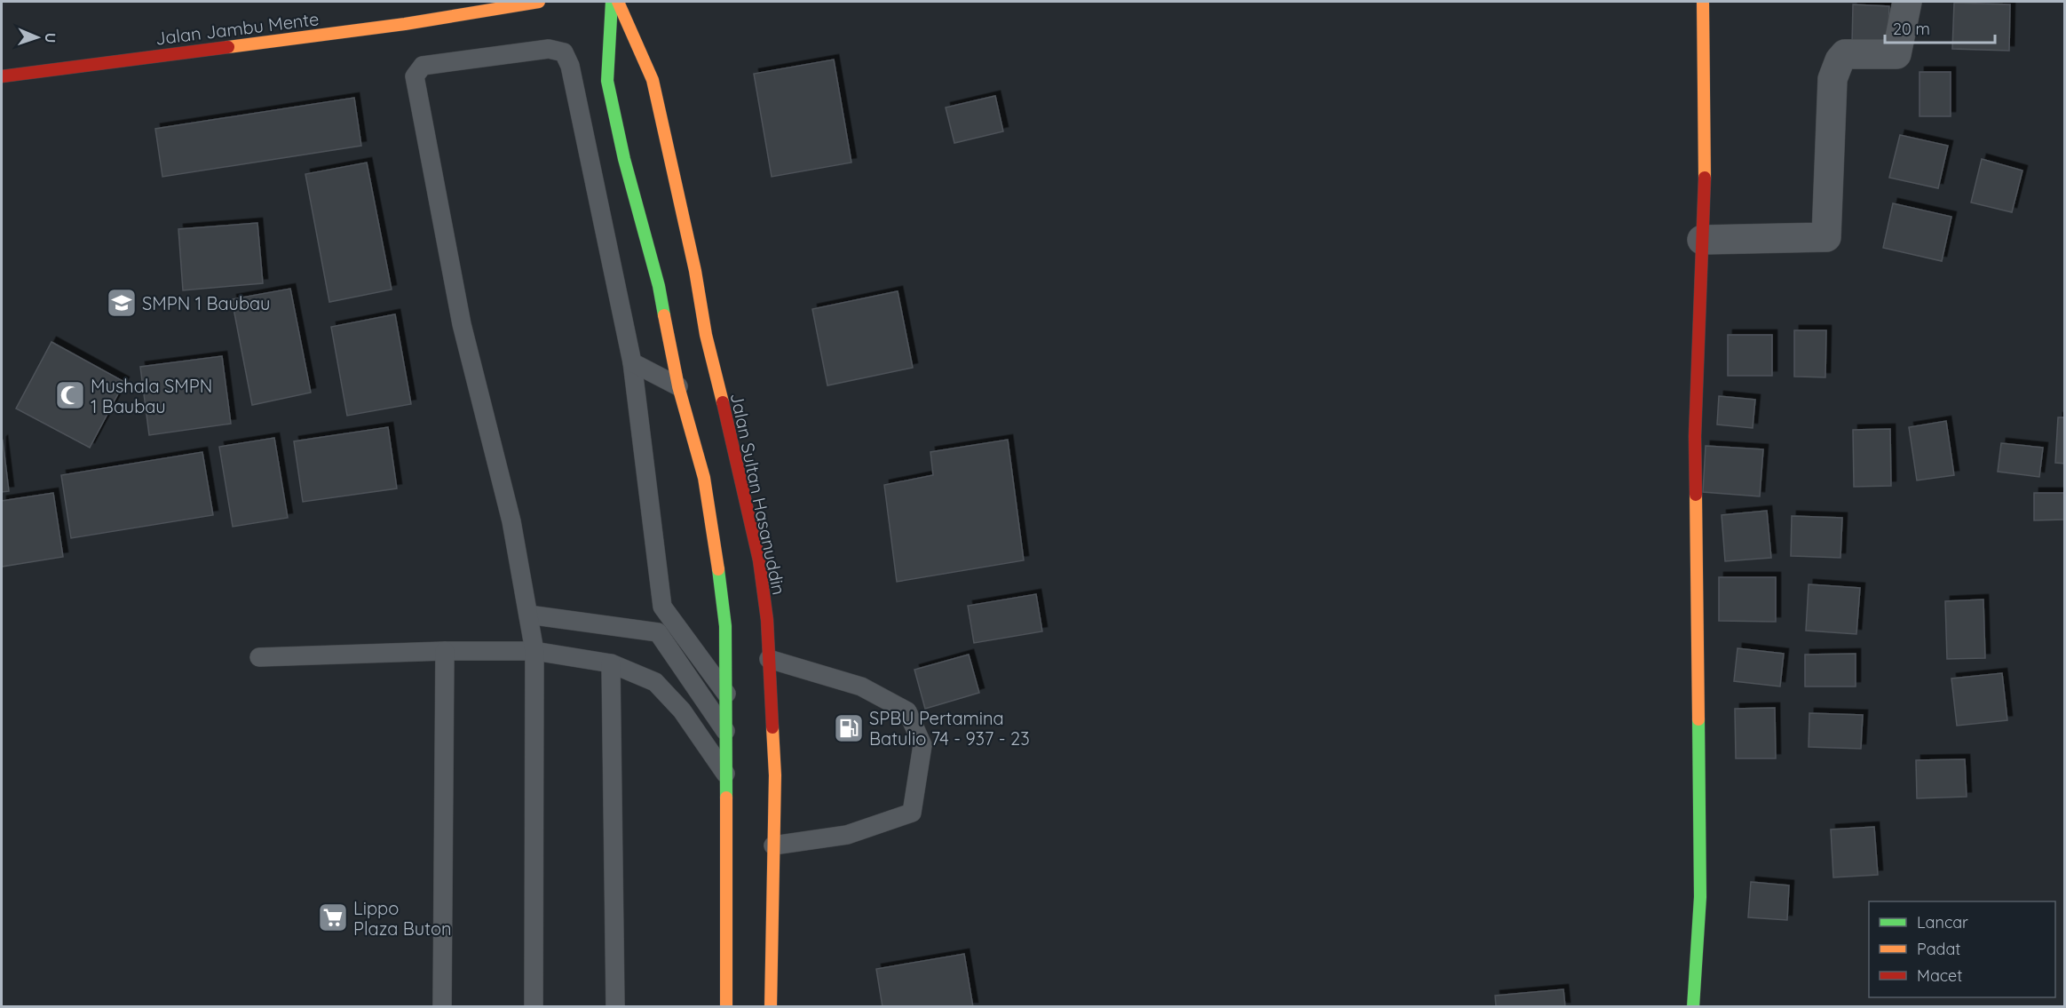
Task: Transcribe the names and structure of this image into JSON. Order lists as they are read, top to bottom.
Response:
{
  "streets": {
    "main road": ["Jalan Jambu Mente", "Jalan Sultan Hasanuddin"]
  },
  "places": {
    "school or university": ["SMPN 1 Baubau"],
    "mosque": ["Mushala SMPN 1 Baubau"],
    "fuel station": ["SPBU Pertamina Batulio 74 - 937 - 23"],
    "supermarket": ["Lippo Plaza Buton"]
  },
  "legend": ["Lancar", "Padat", "Macet"],
  "scale_bar": "20 m",
  "north": "right"
}
